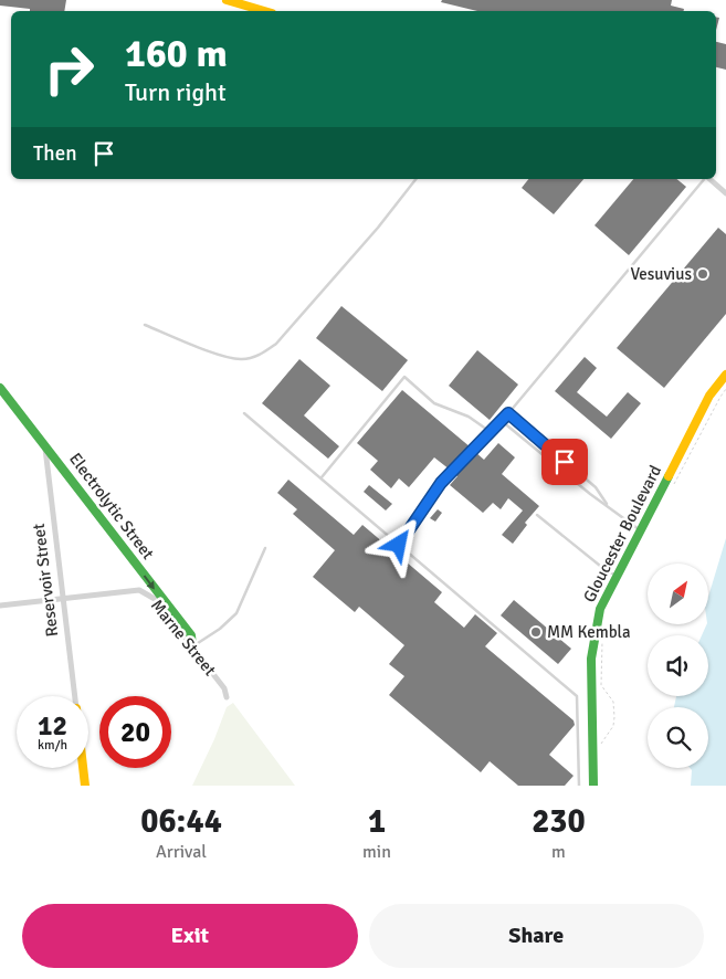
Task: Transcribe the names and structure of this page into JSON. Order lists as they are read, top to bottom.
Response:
{
  "streets": {
    "street": [
      "Electrolytic Street",
      "Gloucester Boulevard",
      "Reservoir Street",
      "Marne Street"
    ]
  },
  "crossings": [
    ["Electrolytic Street", "Reservoir Street"],
    ["Electrolytic Street", "Marne Street"],
    ["Reservoir Street", "Marne Street"]
  ],
  "one_way": ["Electrolytic Street"],
  "places": ["Vesuvius", "MM Kembla"],
  "north": "top right",
  "page": {
    "turn": ["160 m", "Turn right"],
    "then": "Then",
    "speed": "12 km/h",
    "limit": "20",
    "eta": [
      "06:44",
      "Arrival",
      "1",
      "min",
      "230",
      "m"
    ],
    "buttons": ["Exit", "Share"]
  }
}
